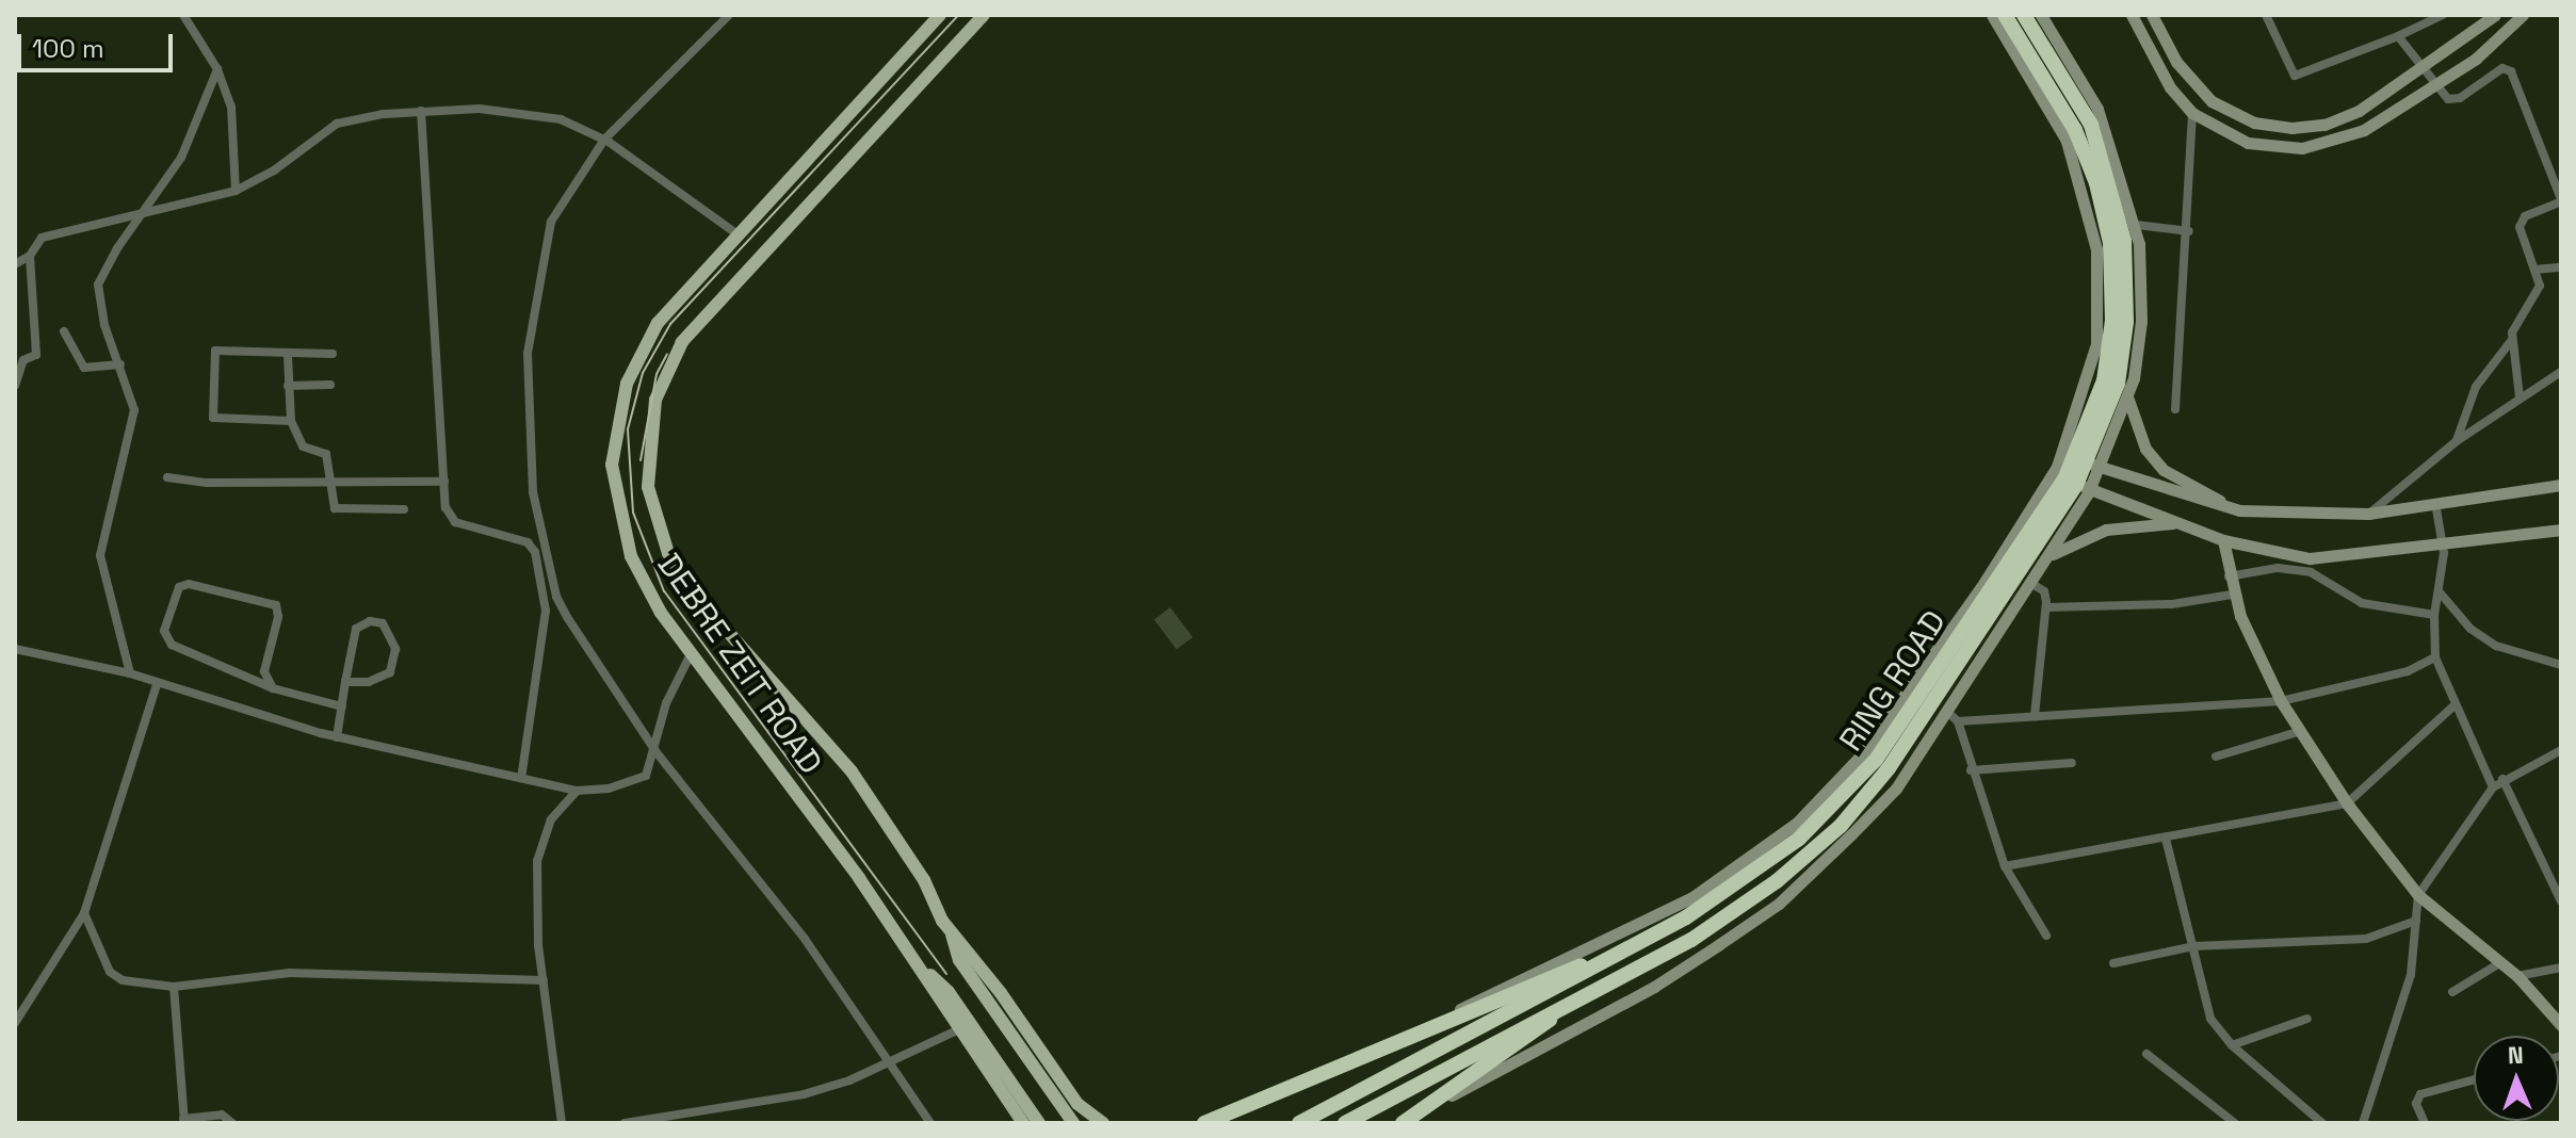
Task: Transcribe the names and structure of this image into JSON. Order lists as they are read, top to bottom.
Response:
{
  "streets": {
    "highway": ["RING ROAD"],
    "main road": ["DEBRE ZEIT ROAD"]
  },
  "scale_bar": "100 m",
  "north": "top"
}
